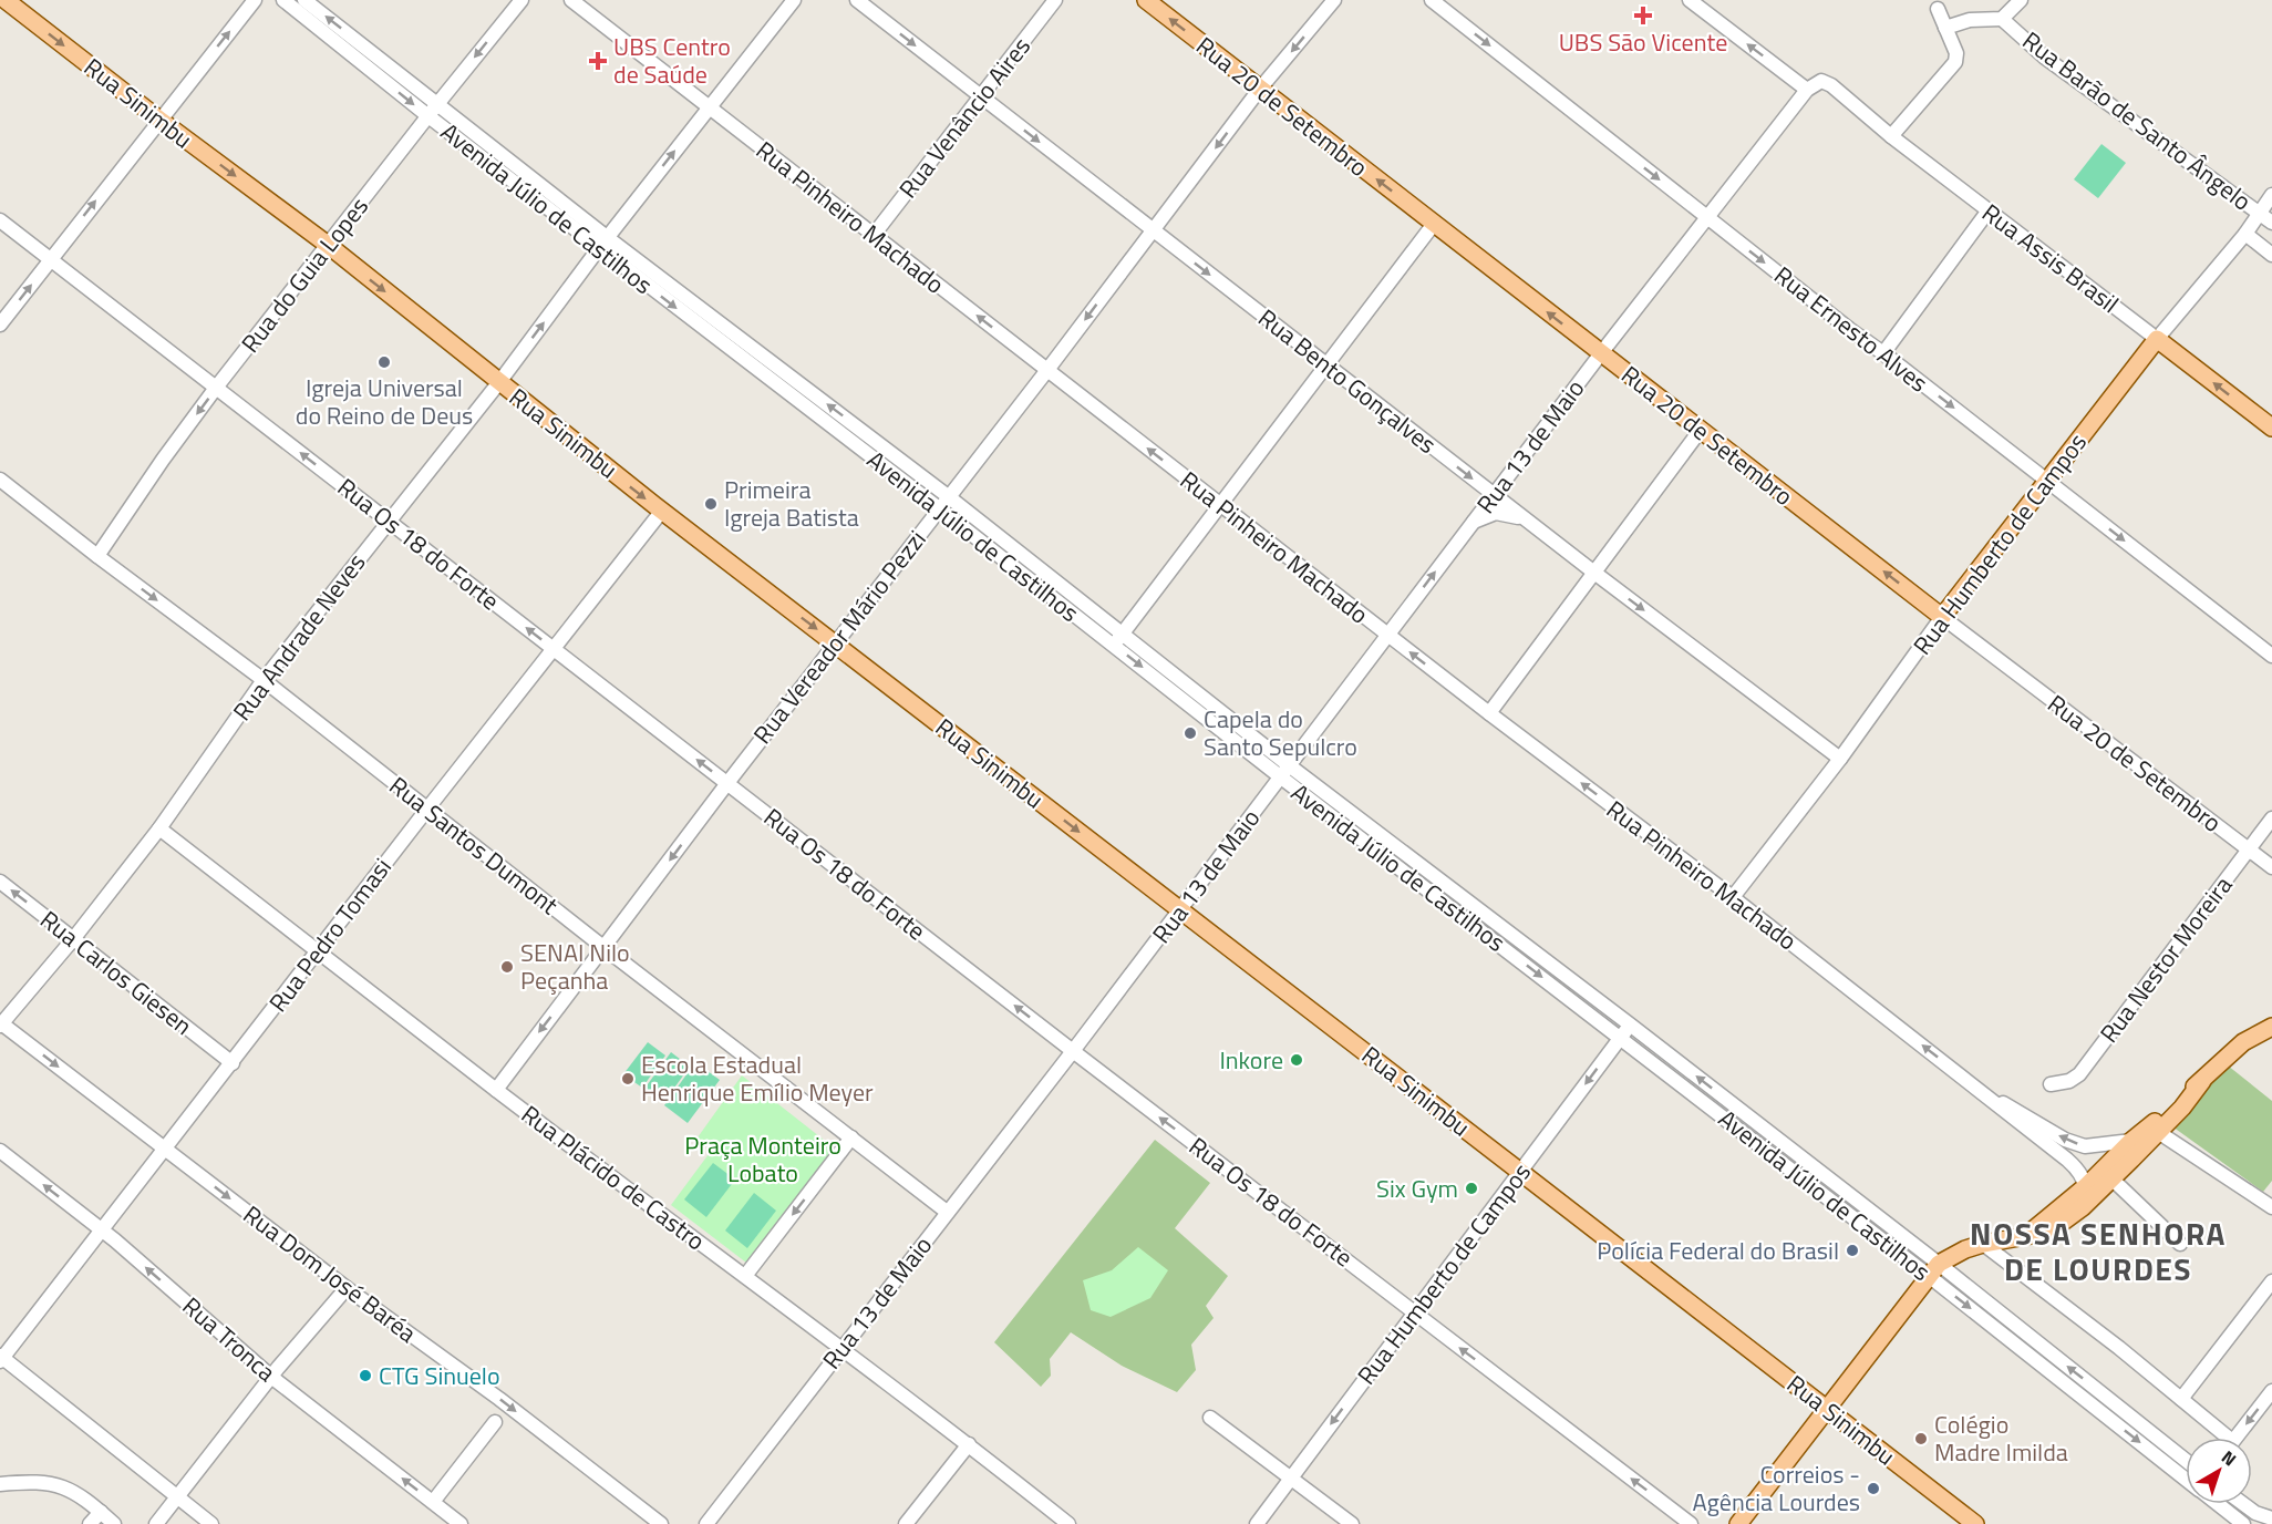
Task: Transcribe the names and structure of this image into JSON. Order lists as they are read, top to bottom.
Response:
{
  "streets": {
    "main road": [
      "Rua Sinimbu",
      "Rua 20 de Setembro",
      "Rua Assis Brasil",
      "Rua Humberto de Campos"
    ],
    "street": [
      "Rua Venâncio Aires",
      "Rua Barão de Santo Ângelo",
      "Avenida Júlio de Castilhos",
      "Rua Pinheiro Machado",
      "Rua do Guia Lopes",
      "Rua Ernesto Alves",
      "Rua Bento Gonçalves",
      "Rua 13 de Maio",
      "Rua Os 18 do Forte",
      "Rua Andrade Neves",
      "Rua Vereador Mário Pezzi",
      "Rua Santos Dumont",
      "Rua Pedro Tomasi",
      "Rua Nestor Moreira",
      "Rua Carlos Giesen",
      "Rua Plácido de Castro",
      "Rua Dom José Baréa",
      "Rua Tronca"
    ]
  },
  "crossings": [
    ["Rua Sinimbu", "Rua do Guia Lopes"],
    ["Rua Sinimbu", "Rua 13 de Maio"],
    ["Rua Sinimbu", "Rua Humberto de Campos"],
    ["Rua Sinimbu", "Rua Andrade Neves"],
    ["Rua Sinimbu", "Rua Vereador Mário Pezzi"],
    ["Rua Sinimbu", "Rua Pedro Tomasi"],
    ["Rua 20 de Setembro", "Rua 13 de Maio"],
    ["Rua 20 de Setembro", "Rua Humberto de Campos"],
    ["Rua 20 de Setembro", "Rua Vereador Mário Pezzi"],
    ["Rua 20 de Setembro", "Rua Nestor Moreira"],
    ["Rua Venâncio Aires", "Rua Pinheiro Machado"],
    ["Rua Venâncio Aires", "Rua Bento Gonçalves"],
    ["Rua Barão de Santo Ângelo", "Rua Humberto de Campos"],
    ["Avenida Júlio de Castilhos", "Rua do Guia Lopes"],
    ["Avenida Júlio de Castilhos", "Rua 13 de Maio"],
    ["Avenida Júlio de Castilhos", "Rua Humberto de Campos"],
    ["Avenida Júlio de Castilhos", "Rua Andrade Neves"],
    ["Avenida Júlio de Castilhos", "Rua Vereador Mário Pezzi"],
    ["Rua Pinheiro Machado", "Rua 13 de Maio"],
    ["Rua Pinheiro Machado", "Rua Humberto de Campos"],
    ["Rua Pinheiro Machado", "Rua Andrade Neves"],
    ["Rua Pinheiro Machado", "Rua Vereador Mário Pezzi"],
    ["Rua Assis Brasil", "Rua 13 de Maio"],
    ["Rua Assis Brasil", "Rua Humberto de Campos"],
    ["Rua do Guia Lopes", "Rua Os 18 do Forte"],
    ["Rua do Guia Lopes", "Rua Santos Dumont"],
    ["Rua Ernesto Alves", "Rua 13 de Maio"],
    ["Rua Ernesto Alves", "Rua Humberto de Campos"],
    ["Rua Bento Gonçalves", "Rua 13 de Maio"],
    ["Rua Bento Gonçalves", "Rua Humberto de Campos"],
    ["Rua Bento Gonçalves", "Rua Vereador Mário Pezzi"],
    ["Rua 13 de Maio", "Rua Os 18 do Forte"],
    ["Rua 13 de Maio", "Rua Santos Dumont"],
    ["Rua 13 de Maio", "Rua Plácido de Castro"],
    ["Rua Os 18 do Forte", "Rua Humberto de Campos"],
    ["Rua Os 18 do Forte", "Rua Andrade Neves"],
    ["Rua Os 18 do Forte", "Rua Vereador Mário Pezzi"],
    ["Rua Os 18 do Forte", "Rua Pedro Tomasi"],
    ["Rua Andrade Neves", "Rua Santos Dumont"],
    ["Rua Andrade Neves", "Rua Carlos Giesen"],
    ["Rua Andrade Neves", "Rua Plácido de Castro"],
    ["Rua Andrade Neves", "Rua Dom José Baréa"],
    ["Rua Vereador Mário Pezzi", "Rua Santos Dumont"],
    ["Rua Vereador Mário Pezzi", "Rua Plácido de Castro"],
    ["Rua Santos Dumont", "Rua Pedro Tomasi"],
    ["Rua Pedro Tomasi", "Rua Carlos Giesen"],
    ["Rua Pedro Tomasi", "Rua Plácido de Castro"],
    ["Rua Pedro Tomasi", "Rua Dom José Baréa"],
    ["Rua Pedro Tomasi", "Rua Tronca"]
  ],
  "one_way": [
    "Rua Sinimbu",
    "Rua 20 de Setembro",
    "Rua Pinheiro Machado",
    "Rua do Guia Lopes",
    "Rua Ernesto Alves",
    "Rua Bento Gonçalves",
    "Rua Os 18 do Forte",
    "Rua Vereador Mário Pezzi",
    "Rua Dom José Baréa",
    "Rua Tronca"
  ],
  "districts": ["NOSSA SENHORA DE LOURDES"],
  "parks": ["Praça Monteiro Lobato"],
  "places": {
    "health": ["UBS São Vicente", "UBS Centro de Saúde"],
    "other": [
      "Igreja Universal do Reino de Deus",
      "Primeira Igreja Batista",
      "Capela do Santo Sepulcro",
      "SENAI Nilo Peçanha",
      "Inkore",
      "Escola Estadual Henrique Emílio Meyer",
      "Six Gym",
      "Polícia Federal do Brasil",
      "CTG Sinuelo",
      "Colégio Madre Imilda",
      "Correios - Agência Lourdes"
    ]
  },
  "north": "top right"
}
